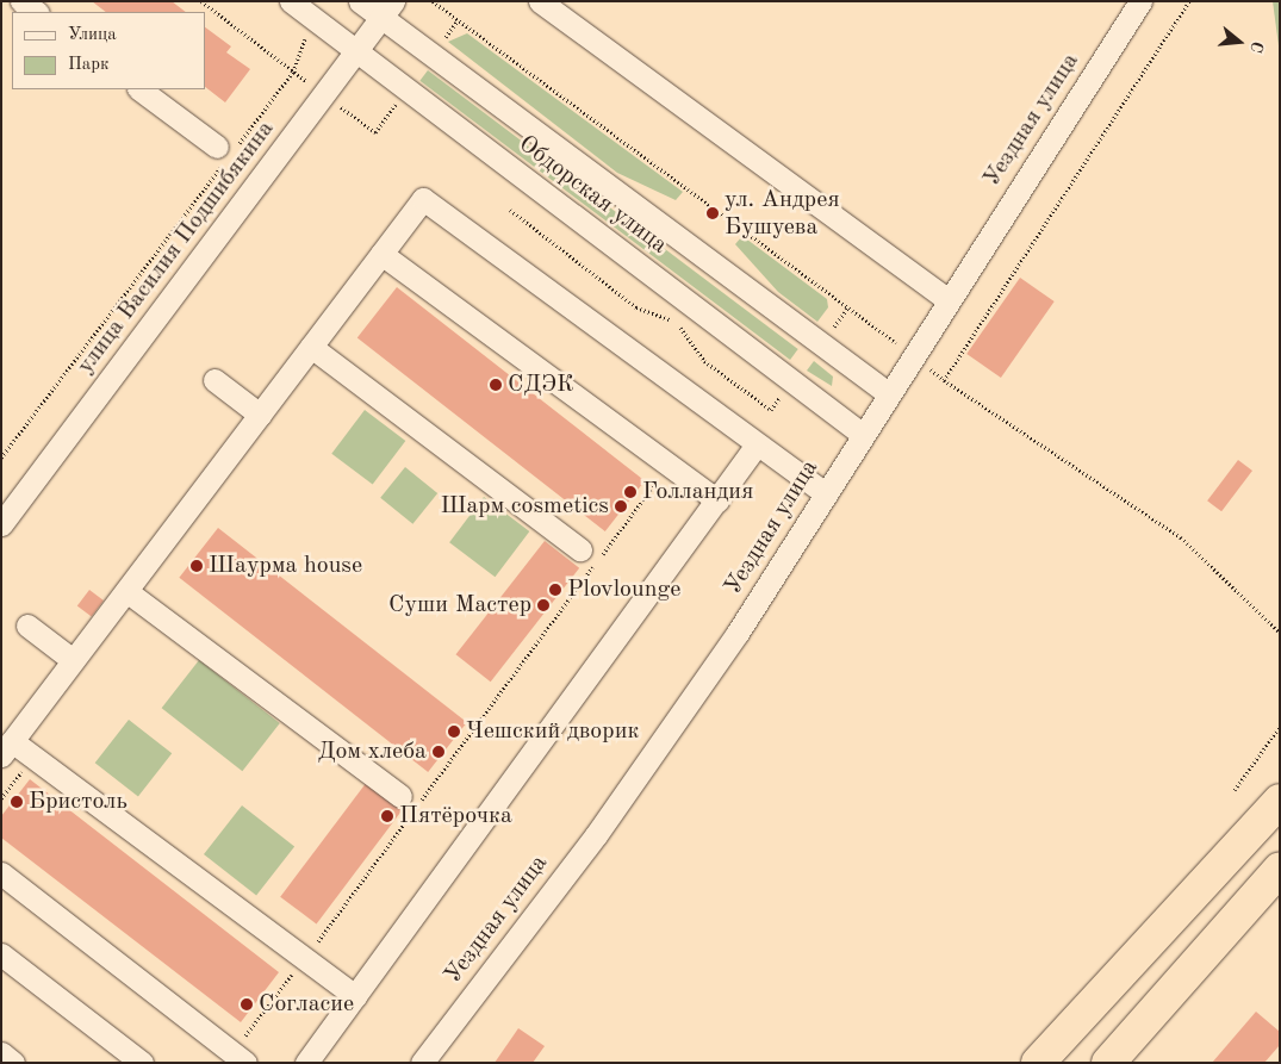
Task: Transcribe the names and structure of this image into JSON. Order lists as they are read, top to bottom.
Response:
{
  "streets": {
    "street": ["Уездная улица", "Обдорская улица", "улица Василия Подшибякина"]
  },
  "crossings": [
    ["Уездная улица", "Обдорская улица"],
    ["Обдорская улица", "улица Василия Подшибякина"]
  ],
  "places": [
    "ул. Андрея Бушуева",
    "СДЭК",
    "Голландия",
    "Шарм cosmetics",
    "Шаурма house",
    "Plovlounge",
    "Суши Мастер",
    "Чешский дворик",
    "Дом хлеба",
    "Бристоль",
    "Пятёрочка",
    "Согласие"
  ],
  "legend": ["Улица", "Парк"],
  "north": "right"
}
